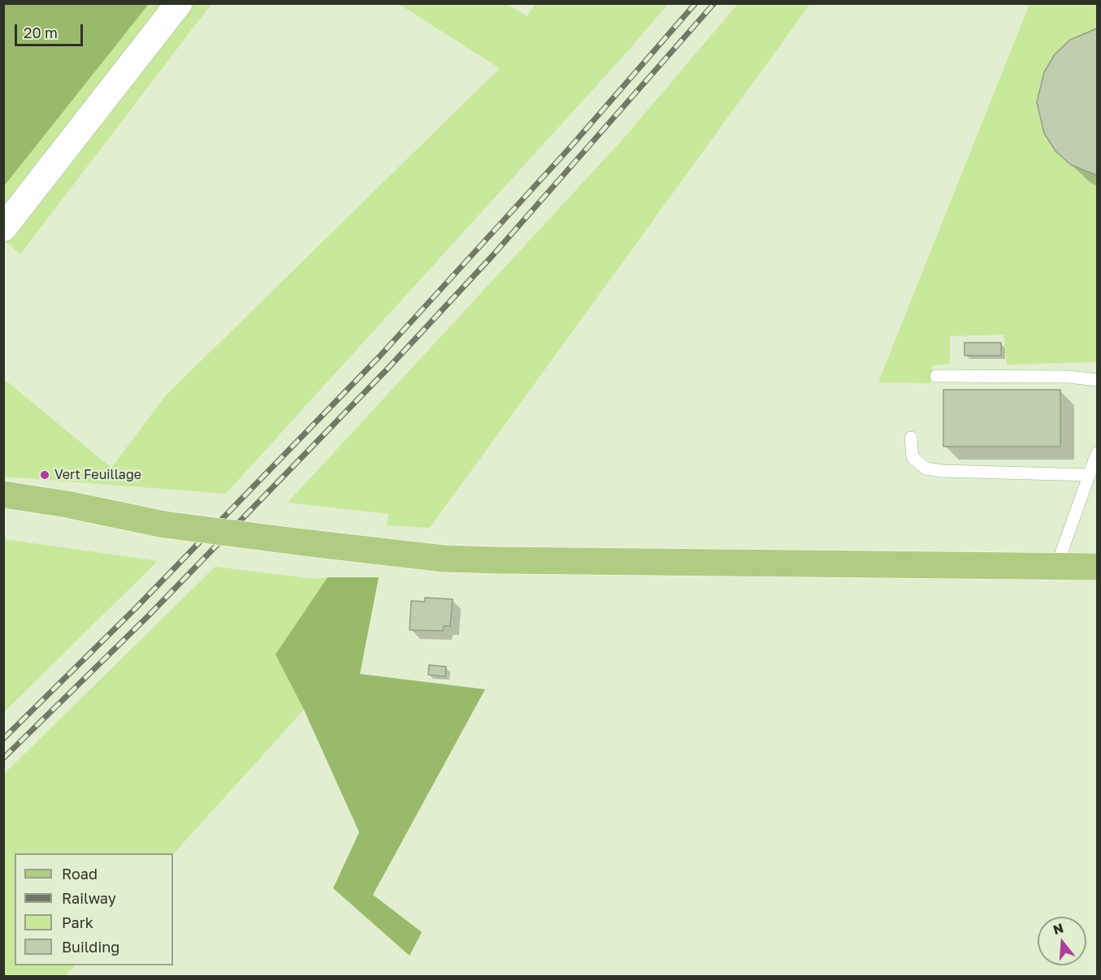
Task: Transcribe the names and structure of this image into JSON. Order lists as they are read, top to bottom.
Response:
{
  "places": ["Vert Feuillage"],
  "legend": [
    "Road",
    "Railway",
    "Park",
    "Building"
  ],
  "scale_bar": "20 m",
  "north": "top"
}
